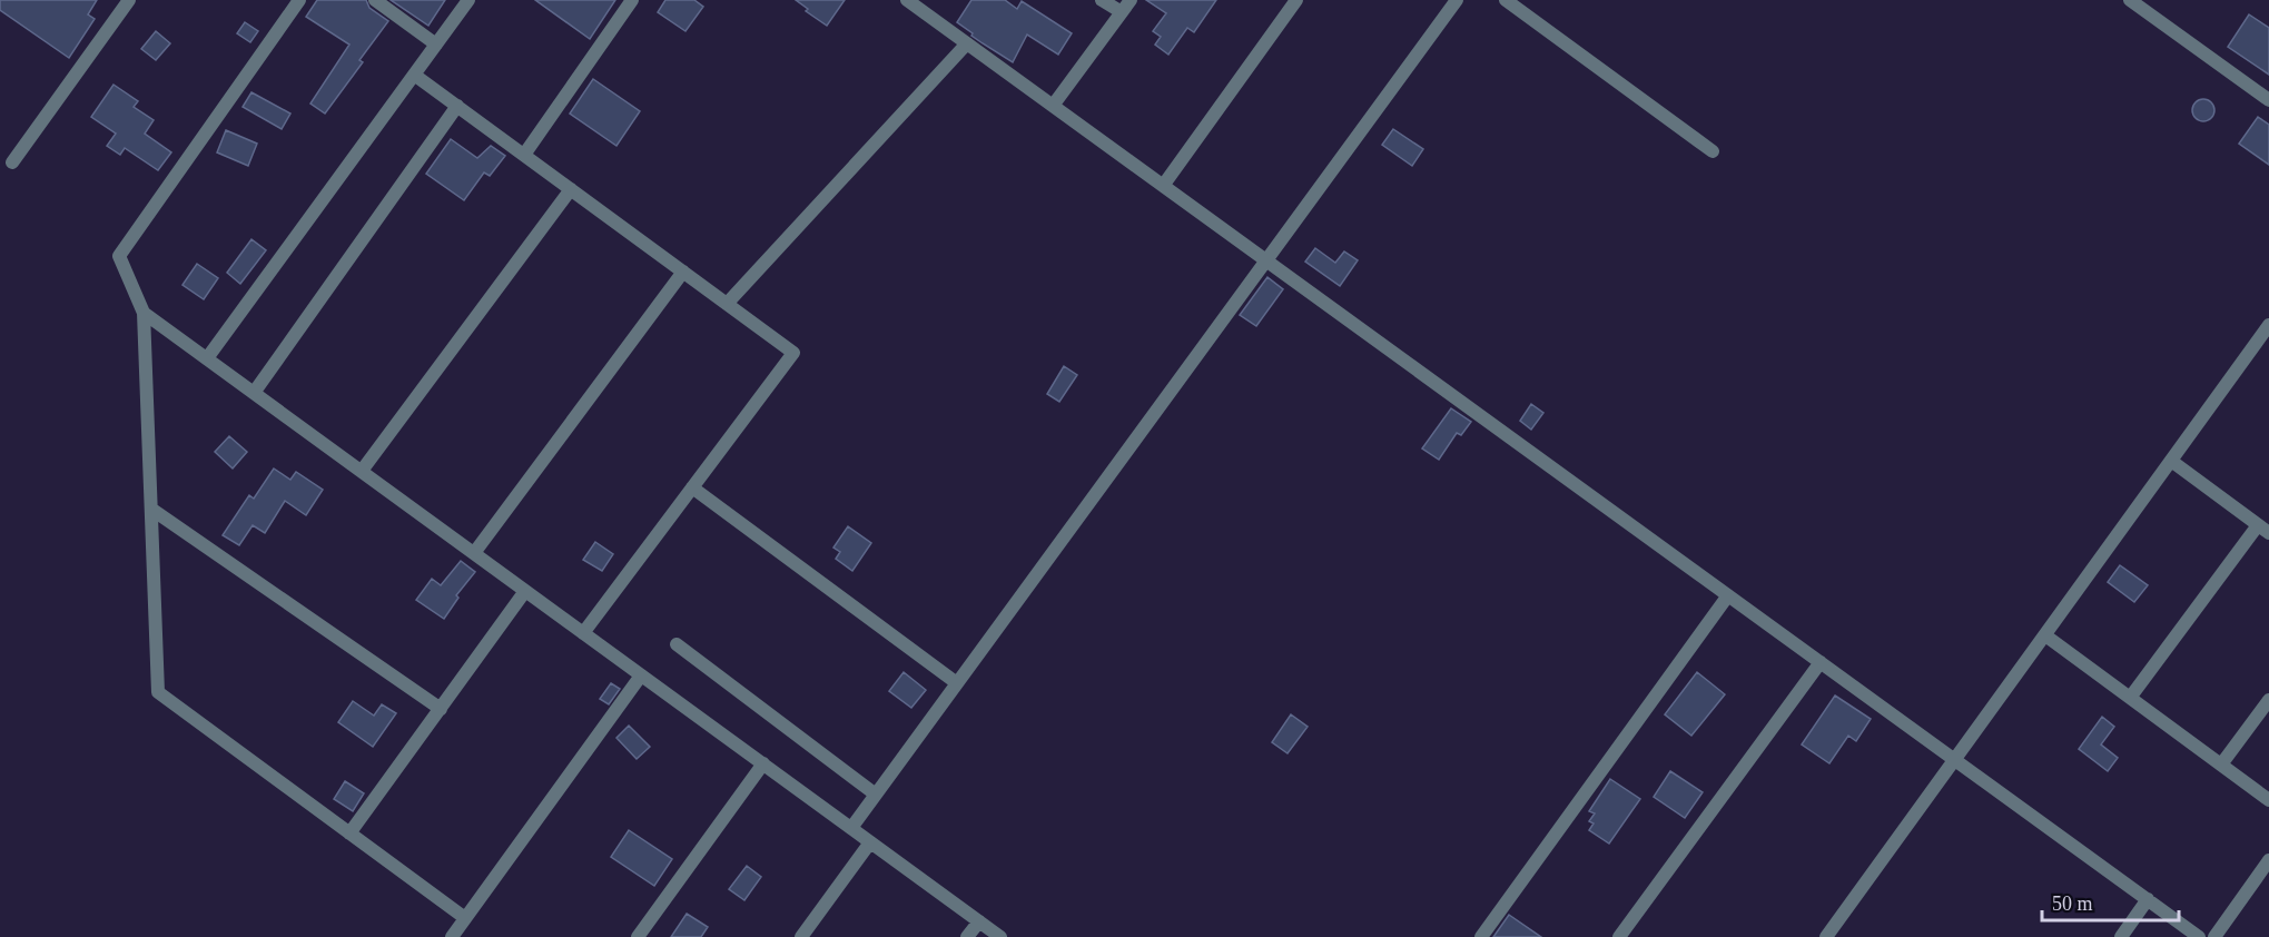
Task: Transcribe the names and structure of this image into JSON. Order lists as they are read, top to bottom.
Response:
{
  "scale_bar": "50 m"
}
